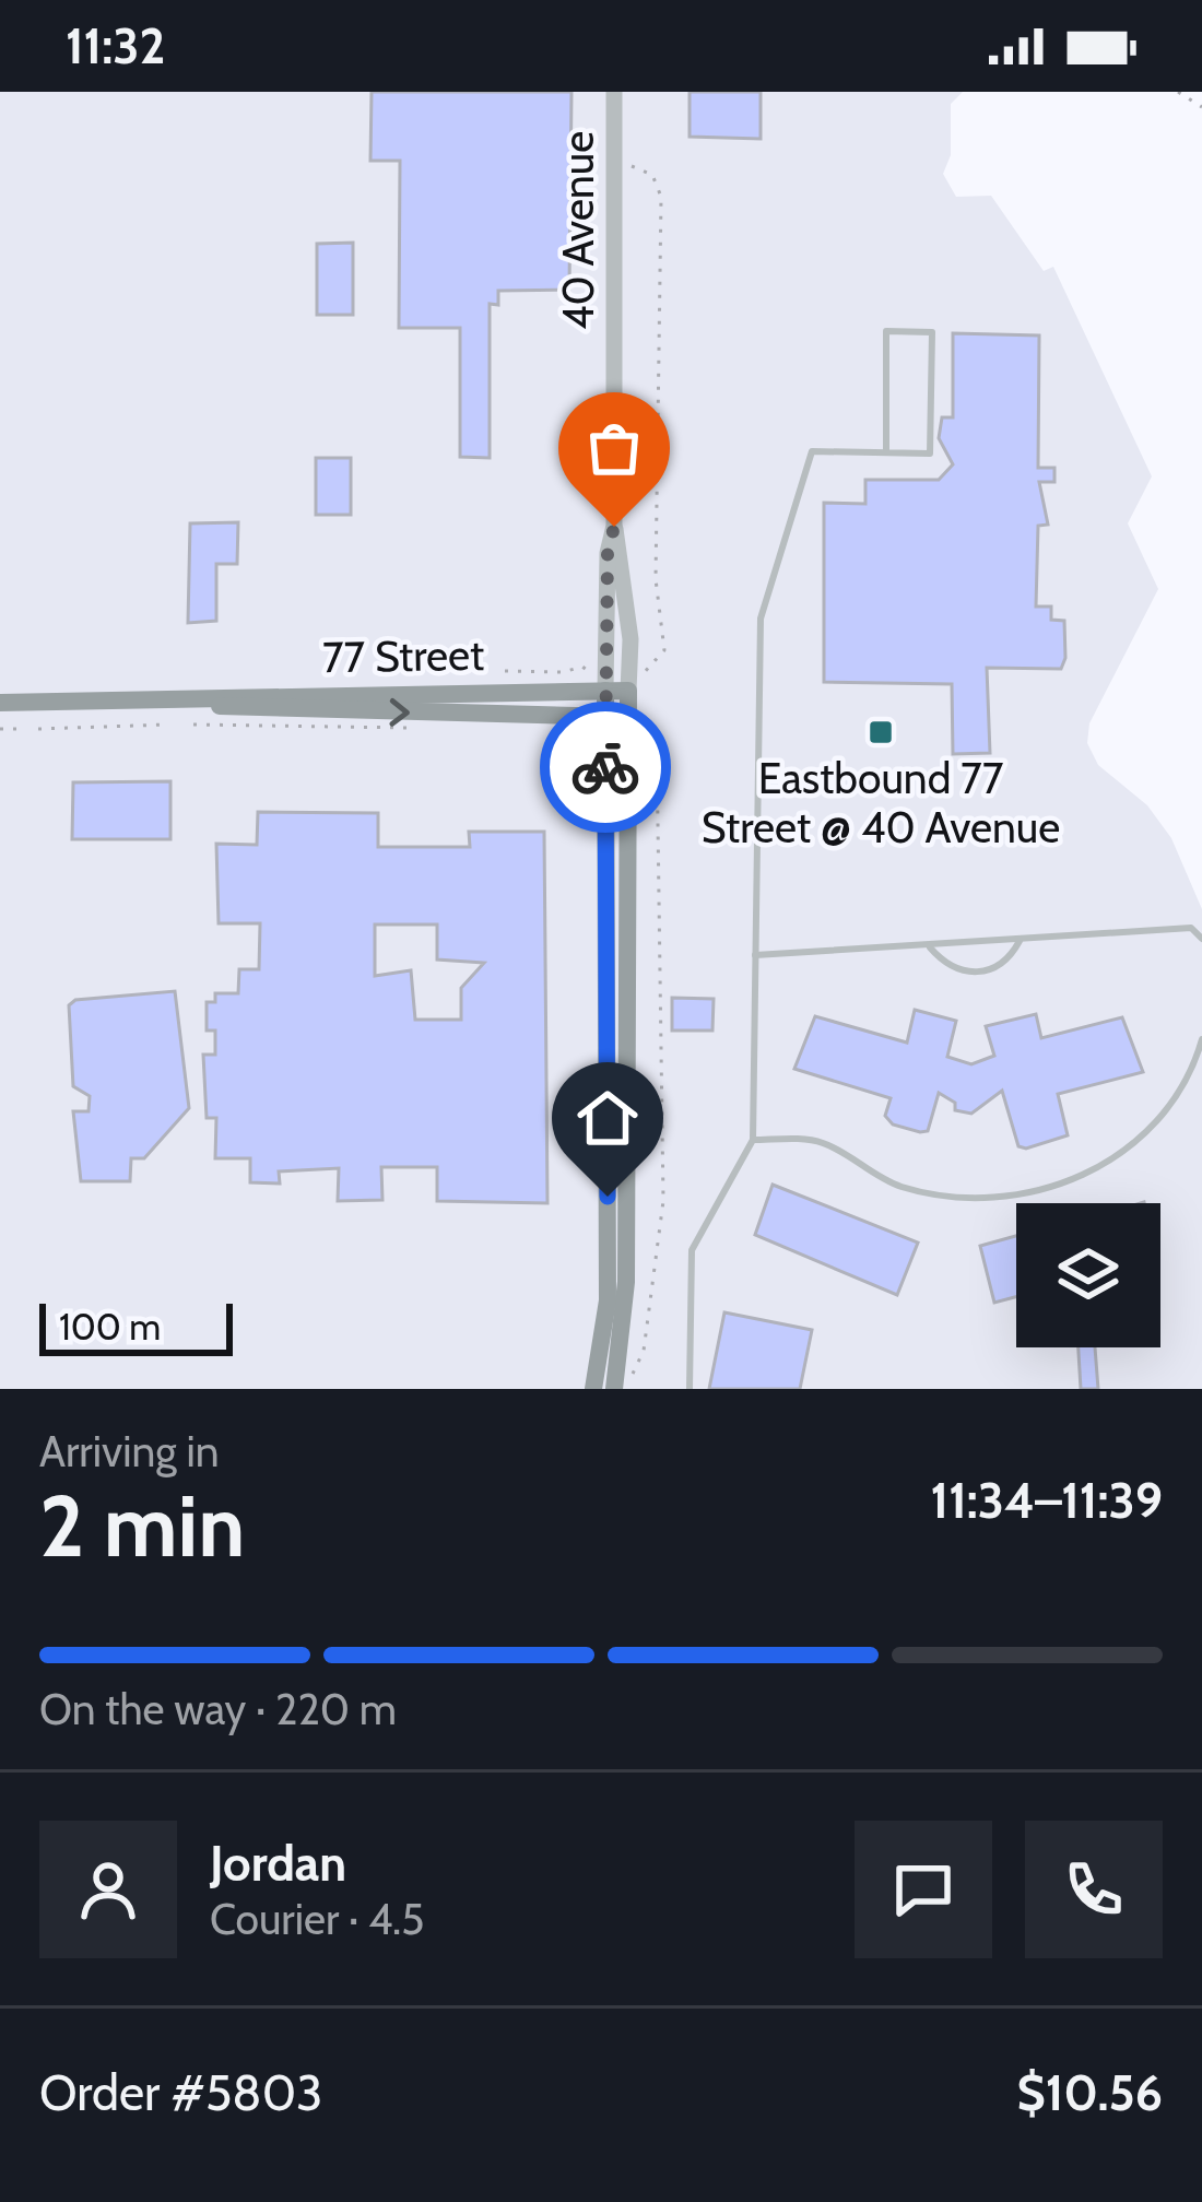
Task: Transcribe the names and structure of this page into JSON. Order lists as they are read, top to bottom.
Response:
{
  "streets": {
    "main road": ["40 Avenue", "77 Street"]
  },
  "crossings": [
    ["40 Avenue", "77 Street"]
  ],
  "places": {
    "transit": ["Eastbound 77 Street @ 40 Avenue"]
  },
  "scale_bar": "100 m",
  "page": {
    "status": "11:32",
    "scale": "100 m",
    "heading": ["2 min", "Arriving in", "11:34–11:39"],
    "panel": [
      "Jordan",
      "Courier · 4.5",
      "Order #5803",
      "$10.56"
    ],
    "bar": "On the way · 220 m"
  }
}
